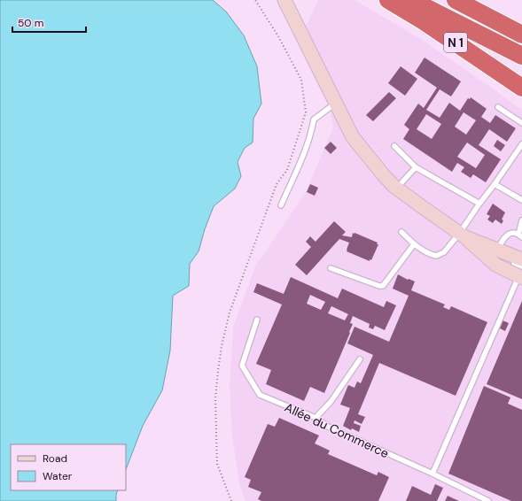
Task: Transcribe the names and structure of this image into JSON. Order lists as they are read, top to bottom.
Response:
{
  "streets": {
    "highway": ["N 1"],
    "lane": ["Allée du Commerce"]
  },
  "legend": ["Road", "Water"],
  "scale_bar": "50 m"
}
